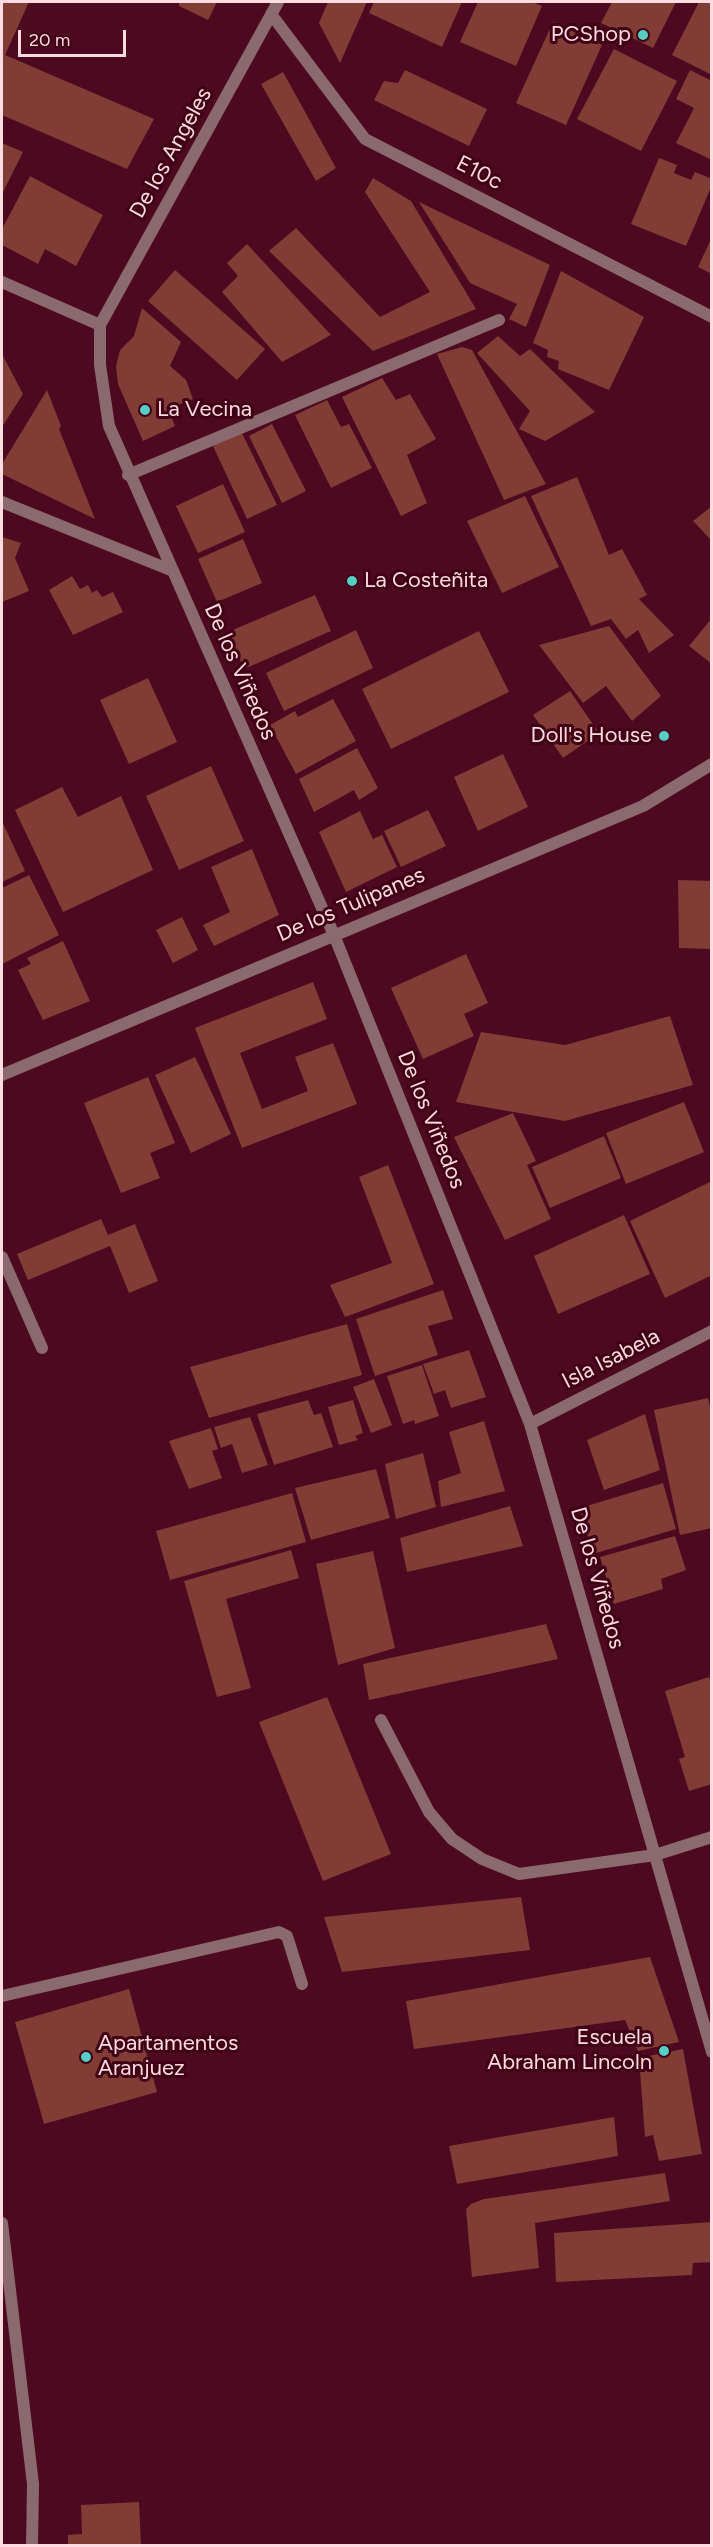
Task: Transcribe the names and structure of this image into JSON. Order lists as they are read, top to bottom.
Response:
{
  "streets": {
    "street": [
      "De los Angeles",
      "E10c",
      "De los Viñedos",
      "De los Tulipanes",
      "Isla Isabela"
    ]
  },
  "crossings": [
    ["De los Angeles", "E10c"],
    ["De los Angeles", "De los Viñedos"],
    ["De los Viñedos", "De los Tulipanes"],
    ["De los Viñedos", "Isla Isabela"]
  ],
  "places": [
    "PCShop",
    "La Vecina",
    "La Costeñita",
    "Doll's House",
    "Escuela Abraham Lincoln",
    "Apartamentos Aranjuez"
  ],
  "scale_bar": "20 m"
}
